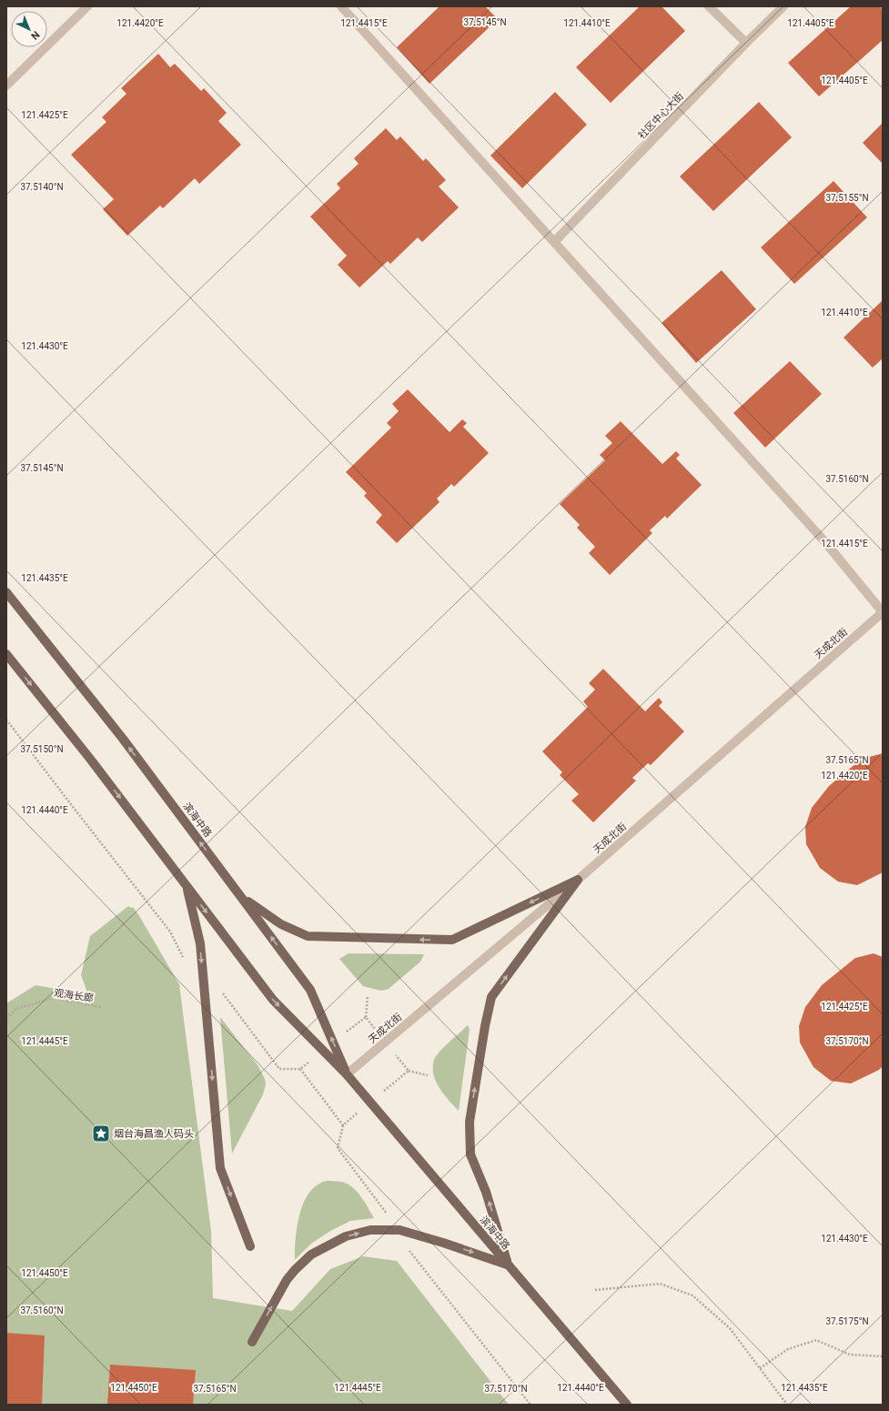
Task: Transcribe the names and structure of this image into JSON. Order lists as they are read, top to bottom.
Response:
{
  "streets": {
    "main road": ["滨海中路"],
    "street": ["社区中心大街", "天成北街"],
    "path": ["观海长廊"]
  },
  "crossings": [
    ["天成北街", "滨海中路"]
  ],
  "places": {
    "place": ["烟台海昌渔人码头"]
  },
  "north": "bottom right",
  "coordinates": [
    "37.5145°N",
    "121.4420°E",
    "121.4415°E",
    "121.4410°E",
    "121.4405°E",
    "121.4425°E",
    "37.5140°N",
    "37.5155°N",
    "121.4430°E",
    "37.5160°N",
    "121.4435°E",
    "37.5150°N",
    "37.5165°N",
    "121.4440°E",
    "37.5170°N",
    "121.4445°E",
    "121.4450°E",
    "37.5175°N"
  ]
}
